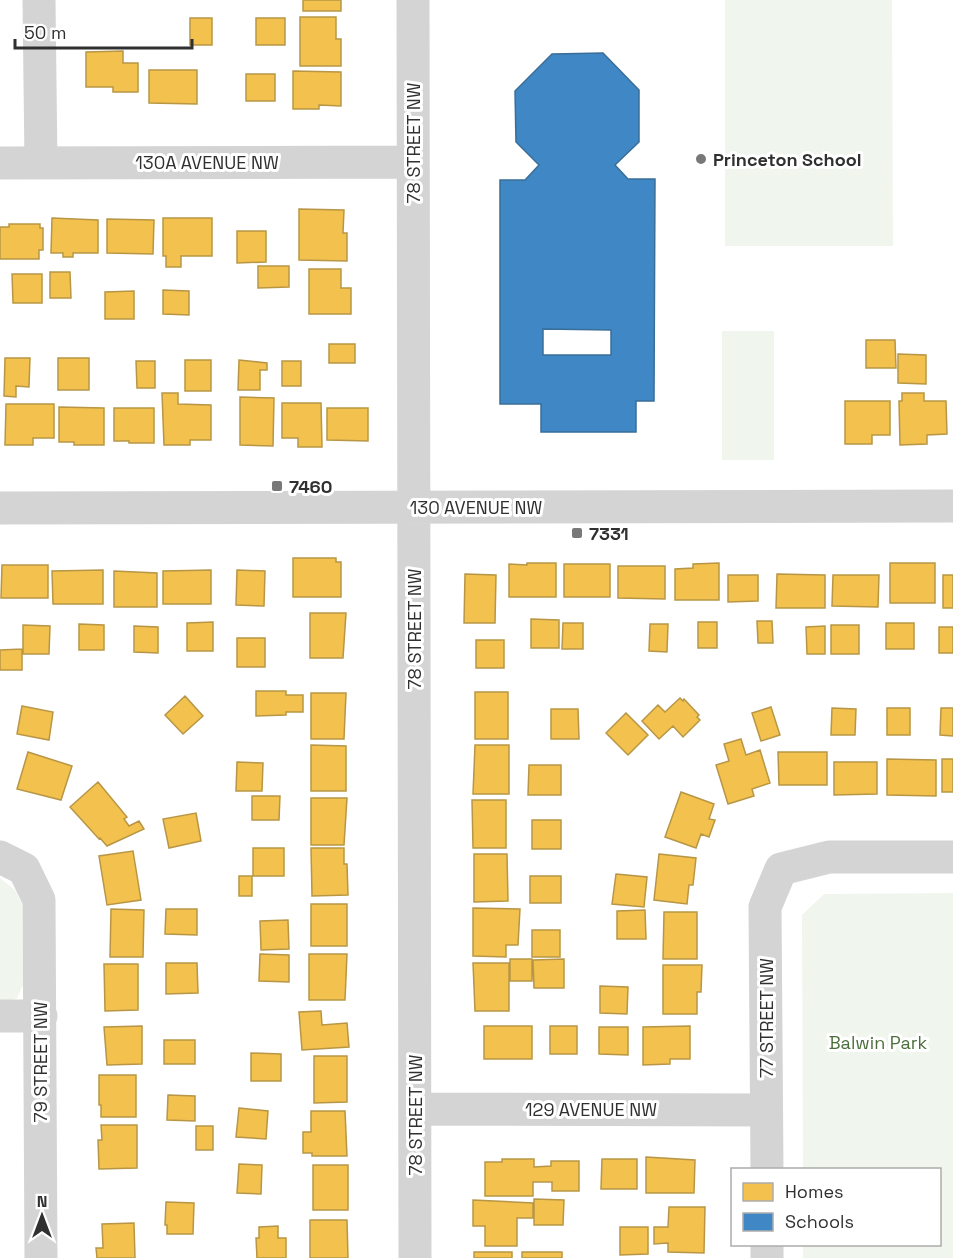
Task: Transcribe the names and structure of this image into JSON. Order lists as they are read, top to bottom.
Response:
{
  "streets": {
    "street": [
      "78 STREET NW",
      "130A AVENUE NW",
      "130 AVENUE NW",
      "77 STREET NW",
      "79 STREET NW",
      "129 AVENUE NW"
    ]
  },
  "crossings": [
    ["78 STREET NW", "130A AVENUE NW"],
    ["78 STREET NW", "130 AVENUE NW"],
    ["78 STREET NW", "129 AVENUE NW"],
    ["77 STREET NW", "129 AVENUE NW"]
  ],
  "parks": ["Balwin Park"],
  "places": {
    "other": ["Princeton School"],
    "transit": ["7460", "7331"]
  },
  "legend": ["Homes", "Schools"],
  "scale_bar": "50 m",
  "north": "top"
}
